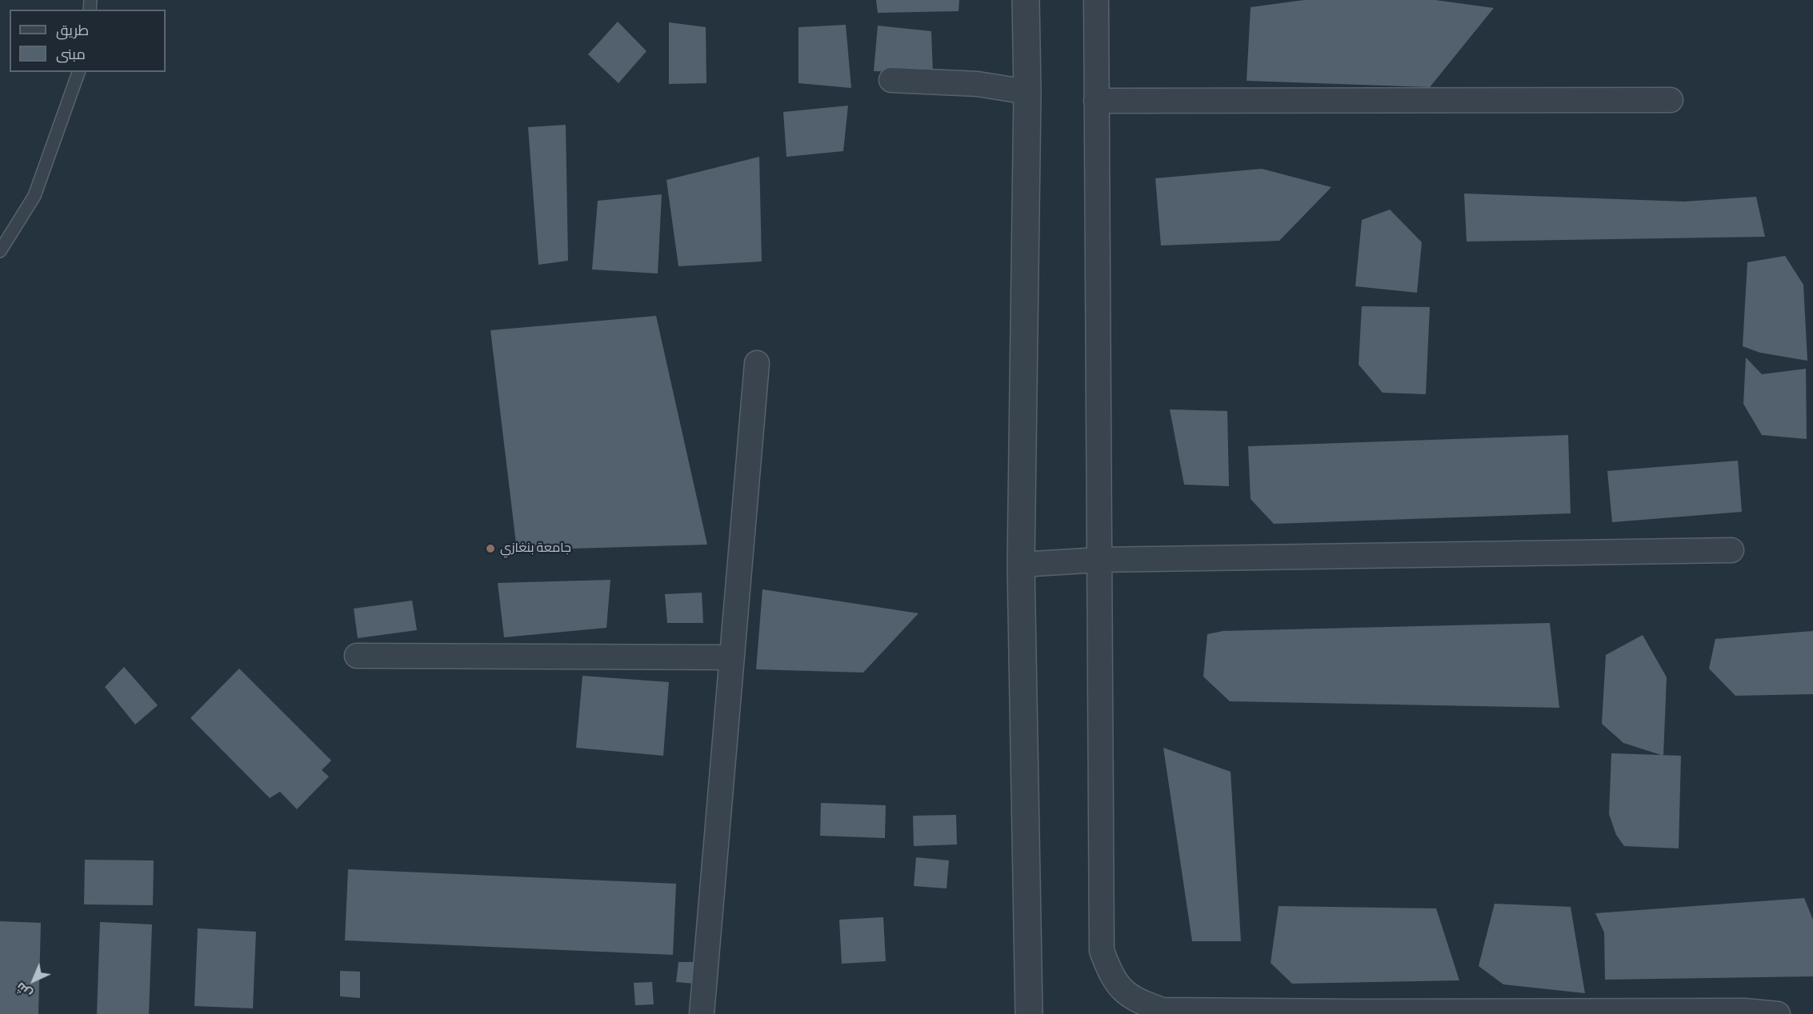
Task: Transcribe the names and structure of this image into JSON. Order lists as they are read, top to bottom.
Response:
{
  "places": ["جامعة بنغازي"],
  "legend": ["طريق", "مبنى"],
  "north": "bottom left"
}
